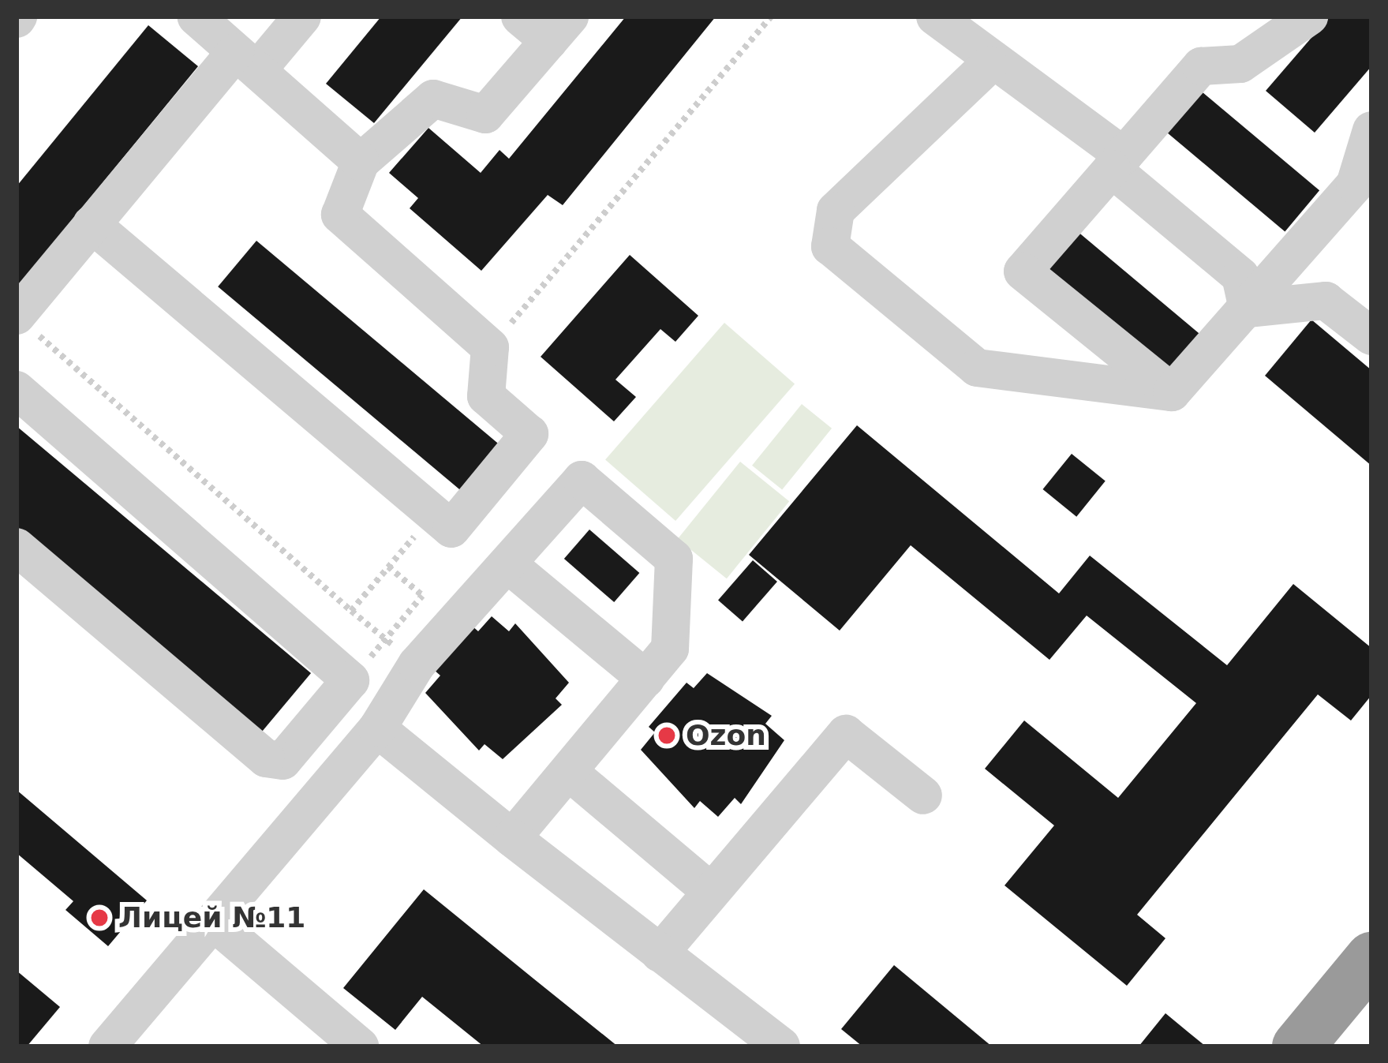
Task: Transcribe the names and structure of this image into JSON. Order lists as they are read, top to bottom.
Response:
{
  "places": ["Ozon", "Лицей №11"]
}
